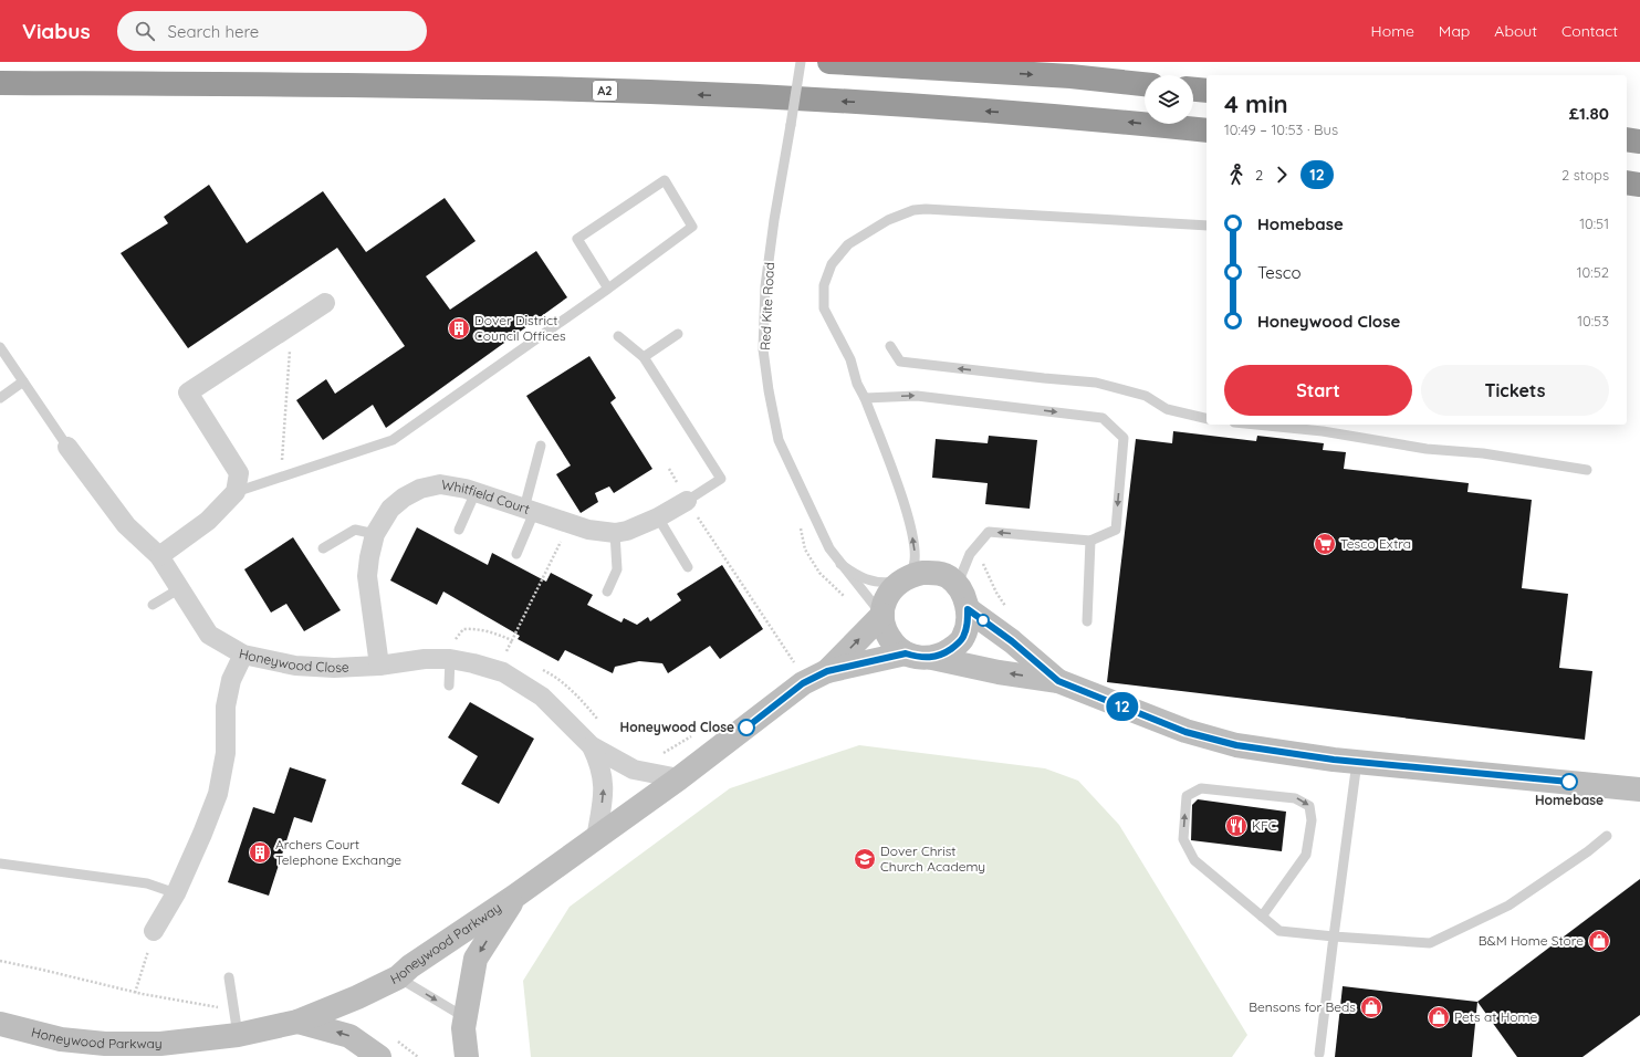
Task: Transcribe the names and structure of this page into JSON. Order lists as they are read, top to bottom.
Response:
{
  "streets": {
    "highway": ["A2"],
    "street": ["Whitfield Court", "Honeywood Close", "Honeywood Parkway"],
    "lane": ["Red Kite Road"]
  },
  "crossings": [
    ["Red Kite Road", "Honeywood Parkway"],
    ["Whitfield Court", "Honeywood Close"],
    ["Honeywood Close", "Honeywood Parkway"]
  ],
  "places": {
    "building": ["Dover District Council Offices", "Archers Court Telephone Exchange"],
    "supermarket": ["Tesco Extra"],
    "other": ["Honeywood Close", "Homebase"],
    "restaurant": ["KFC"],
    "school or university": ["Dover Christ Church Academy"],
    "shop": ["B&M Home Store", "Bensons for Beds", "Pets at Home"]
  },
  "lines": ["bus line 12"],
  "page": {
    "header": "Viabus",
    "search": "Search here",
    "nav": [
      "Home",
      "Map",
      "About",
      "Contact"
    ],
    "on_map": "12",
    "heading": ["4 min", "10:49 – 10:53 · Bus", "£1.80"],
    "legs": ["2", "12", "2 stops"],
    "list": [
      {
        "name": "Homebase",
        "value": "10:51"
      },
      {
        "name": "Tesco",
        "value": "10:52"
      },
      {
        "name": "Honeywood Close",
        "value": "10:53"
      }
    ],
    "buttons": ["Start", "Tickets"]
  }
}
